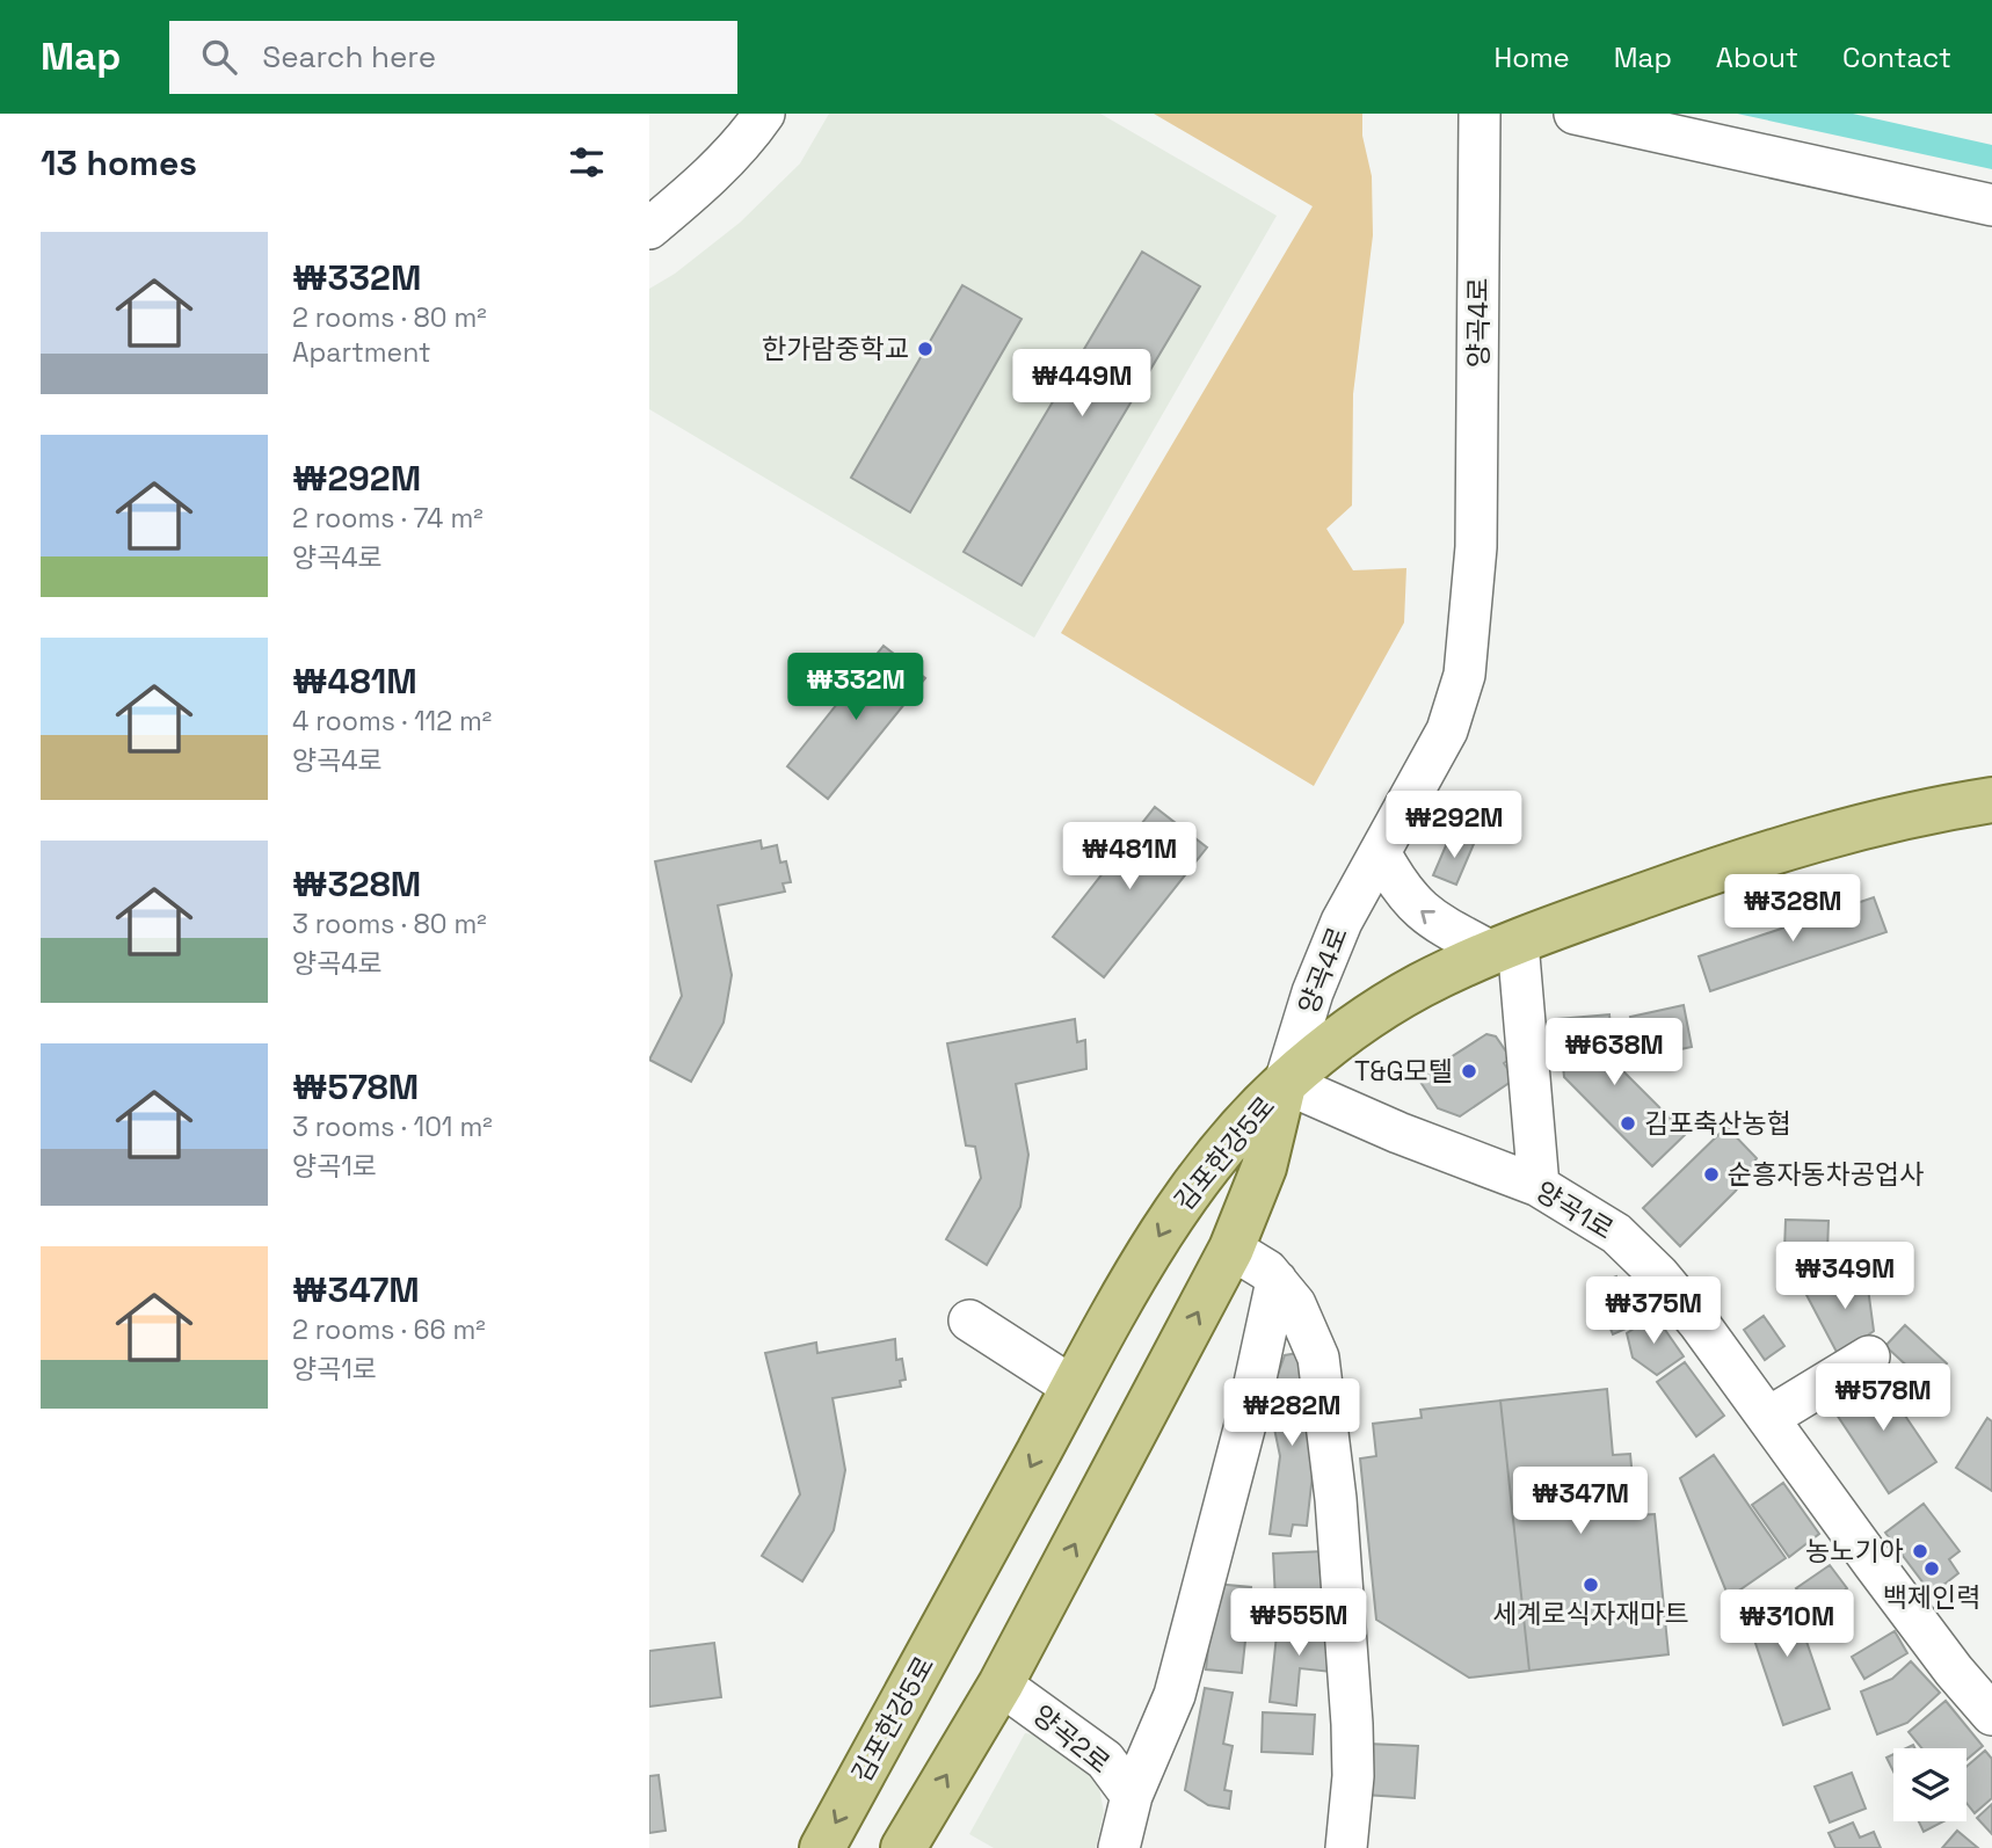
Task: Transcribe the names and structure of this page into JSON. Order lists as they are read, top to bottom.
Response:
{
  "streets": {
    "main road": ["양곡4로", "김포한강5로"],
    "street": ["양곡1로", "양곡2로"]
  },
  "crossings": [
    ["양곡4로", "김포한강5로"],
    ["양곡4로", "양곡1로"],
    ["김포한강5로", "양곡1로"],
    ["김포한강5로", "양곡2로"]
  ],
  "places": [
    "한가람중학교",
    "T&G모텔",
    "김포축산농협",
    "순흥자동차공업사",
    "농노기아",
    "백제인력",
    "세계로식자재마트"
  ],
  "page": {
    "header": "Map",
    "search": "Search here",
    "nav": [
      "Home",
      "Map",
      "About",
      "Contact"
    ],
    "heading": "13 homes",
    "list": [
      {
        "name": "₩332M",
        "note": "2 rooms · 80 m² · Apartment"
      },
      {
        "name": "₩292M",
        "note": "2 rooms · 74 m² · 양곡4로"
      },
      {
        "name": "₩481M",
        "note": "4 rooms · 112 m² · 양곡4로"
      },
      {
        "name": "₩328M",
        "note": "3 rooms · 80 m² · 양곡4로"
      },
      {
        "name": "₩578M",
        "note": "3 rooms · 101 m² · 양곡1로"
      },
      {
        "name": "₩347M",
        "note": "2 rooms · 66 m² · 양곡1로"
      }
    ],
    "price": [
      "₩449M",
      "₩332M",
      "₩292M",
      "₩481M",
      "₩328M",
      "₩638M",
      "₩349M",
      "₩375M",
      "₩578M",
      "₩282M",
      "₩347M",
      "₩555M",
      "₩310M"
    ]
  }
}
